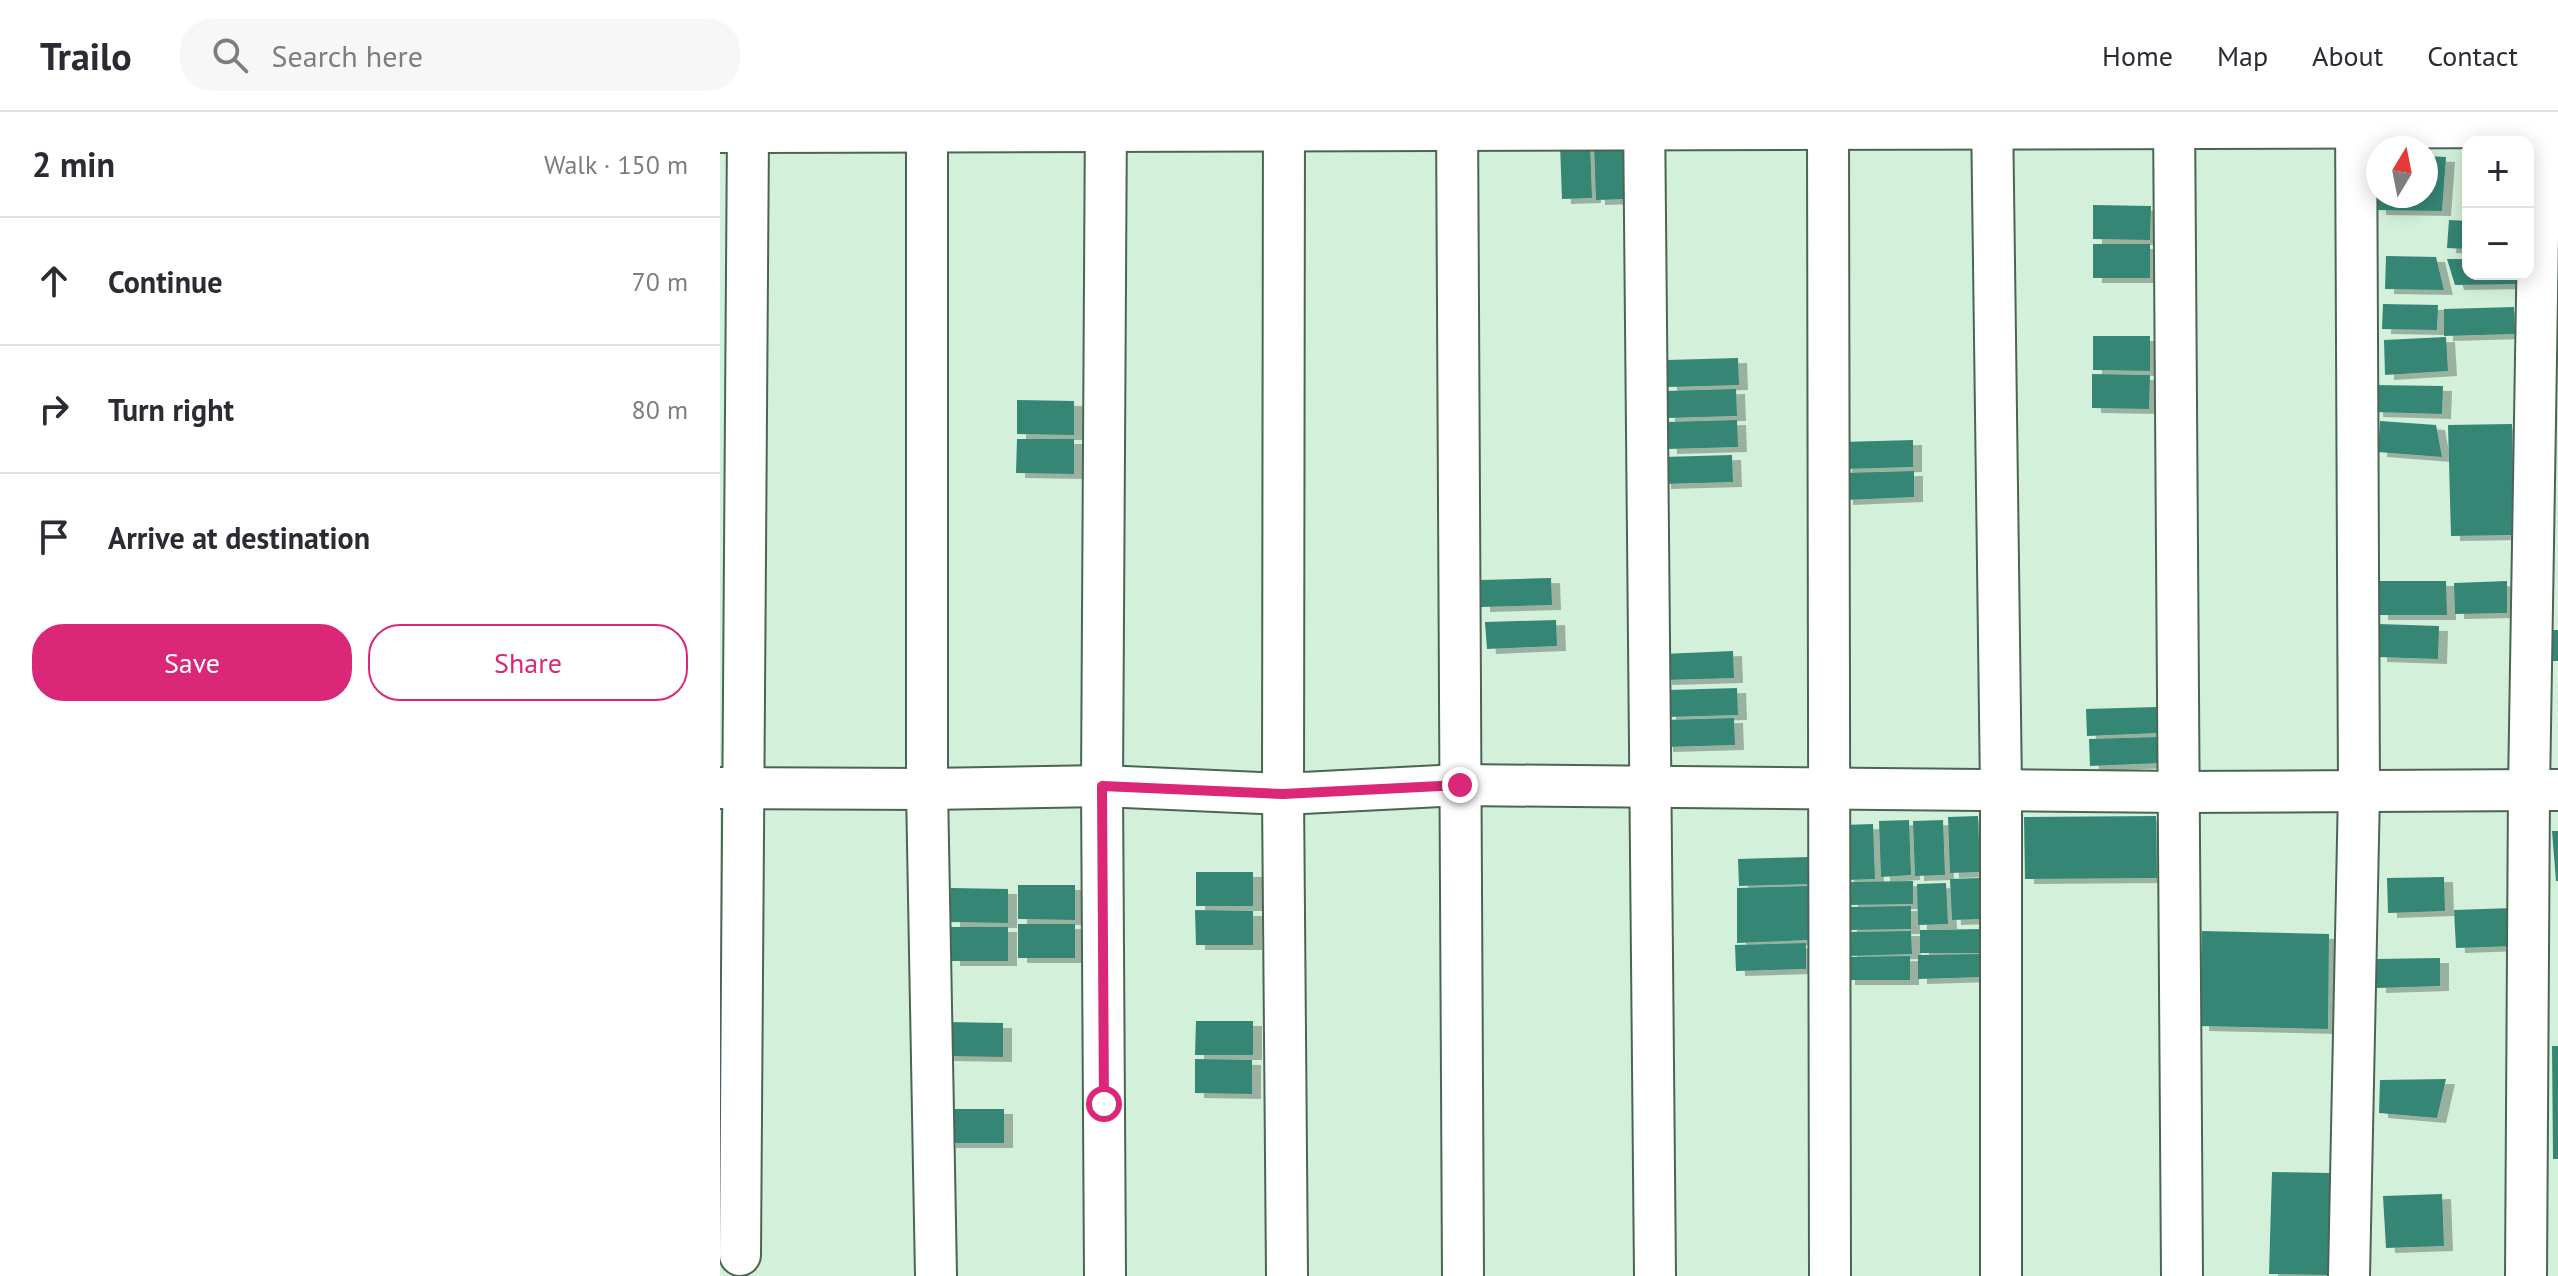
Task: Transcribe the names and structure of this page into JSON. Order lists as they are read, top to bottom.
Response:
{
  "north": "top",
  "page": {
    "header": "Trailo",
    "search": "Search here",
    "nav": [
      "Home",
      "Map",
      "About",
      "Contact"
    ],
    "heading": ["2 min", "Walk · 150 m"],
    "map_buttons": ["+", "−"],
    "list": [
      ["Continue", "70 m"],
      ["Turn right", "80 m"],
      "Arrive at destination"
    ],
    "buttons": ["Save", "Share"]
  }
}
